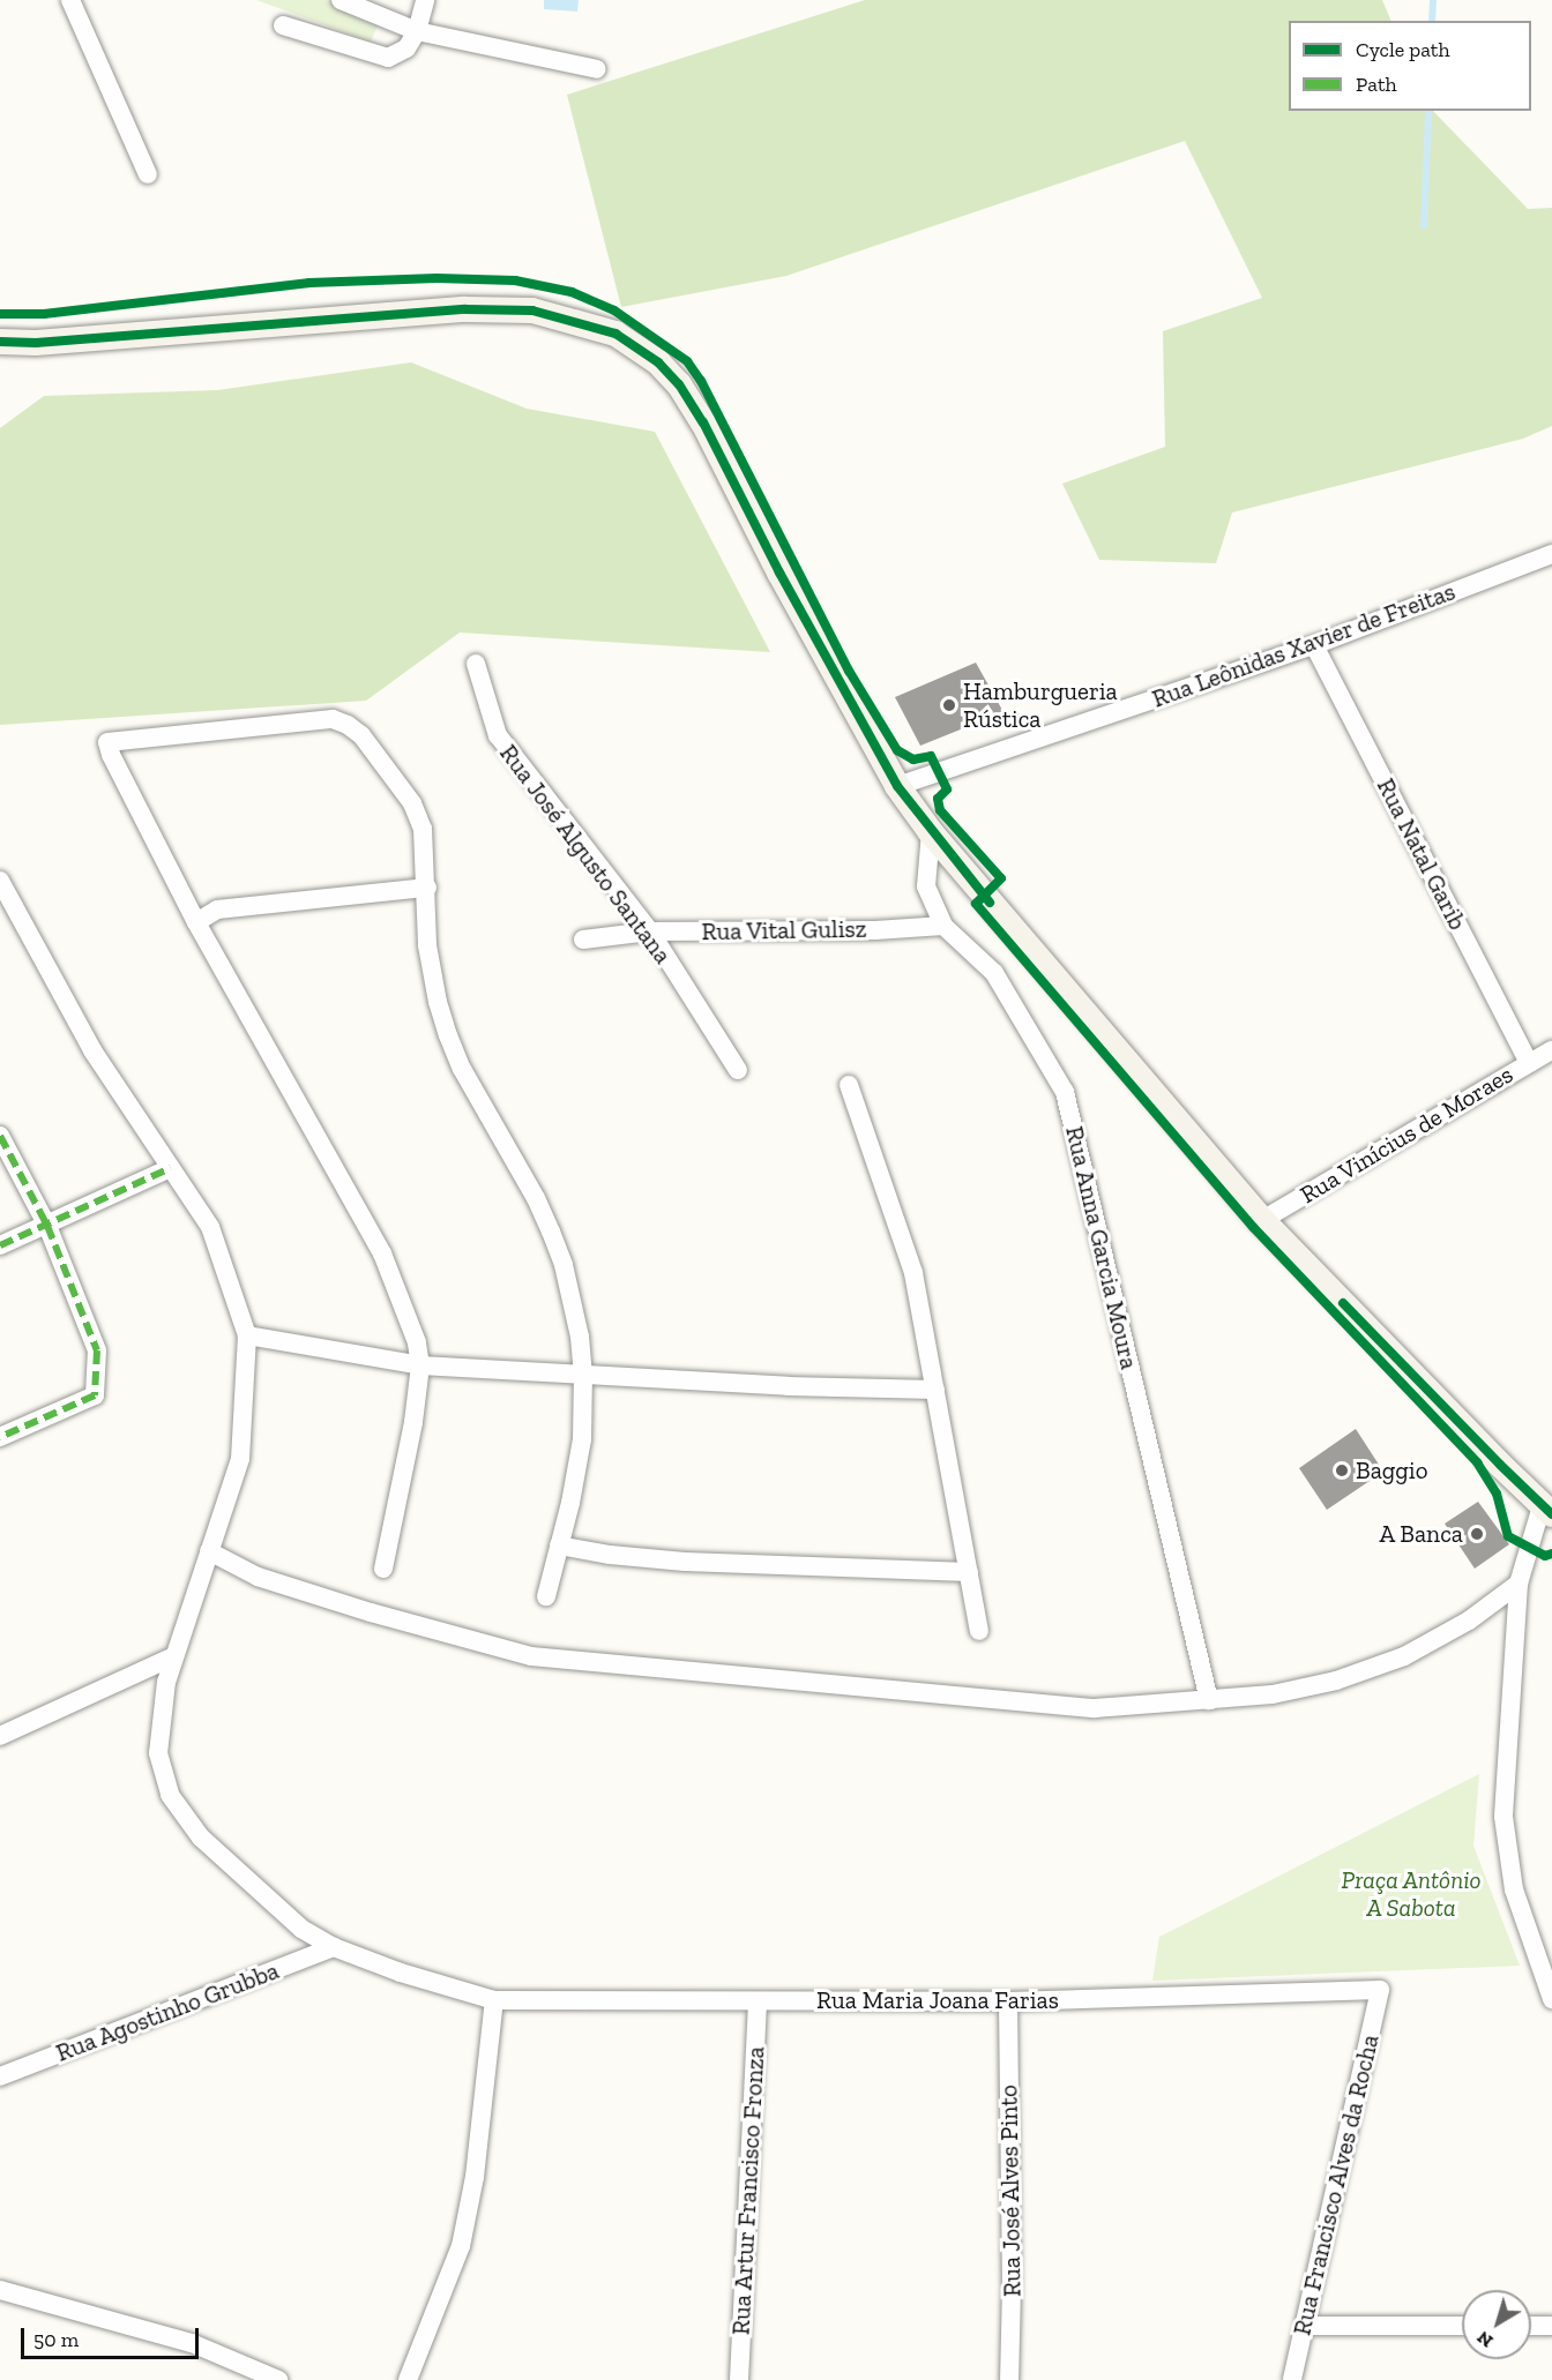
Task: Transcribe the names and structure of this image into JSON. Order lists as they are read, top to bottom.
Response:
{
  "streets": {
    "street": [
      "Rua Leônidas Xavier de Freitas",
      "Rua José Algusto Santana",
      "Rua Natal Garib",
      "Rua Vital Gulisz",
      "Rua Vinícius de Moraes",
      "Rua Anna Garcia Moura",
      "Rua Maria Joana Farias",
      "Rua Agostinho Grubba",
      "Rua Francisco Alves da Rocha",
      "Rua Artur Francisco Fronza",
      "Rua José Alves Pinto"
    ]
  },
  "crossings": [
    ["Rua Leônidas Xavier de Freitas", "Rua Natal Garib"],
    ["Rua José Algusto Santana", "Rua Vital Gulisz"],
    ["Rua Natal Garib", "Rua Vinícius de Moraes"],
    ["Rua Vital Gulisz", "Rua Anna Garcia Moura"],
    ["Rua Maria Joana Farias", "Rua Agostinho Grubba"],
    ["Rua Maria Joana Farias", "Rua Francisco Alves da Rocha"],
    ["Rua Maria Joana Farias", "Rua Artur Francisco Fronza"],
    ["Rua Maria Joana Farias", "Rua José Alves Pinto"]
  ],
  "parks": ["Praça Antônio A Sabota"],
  "places": ["Hamburgueria Rústica", "Baggio", "A Banca"],
  "legend": ["Cycle path", "Path"],
  "scale_bar": "50 m",
  "north": "bottom left"
}
